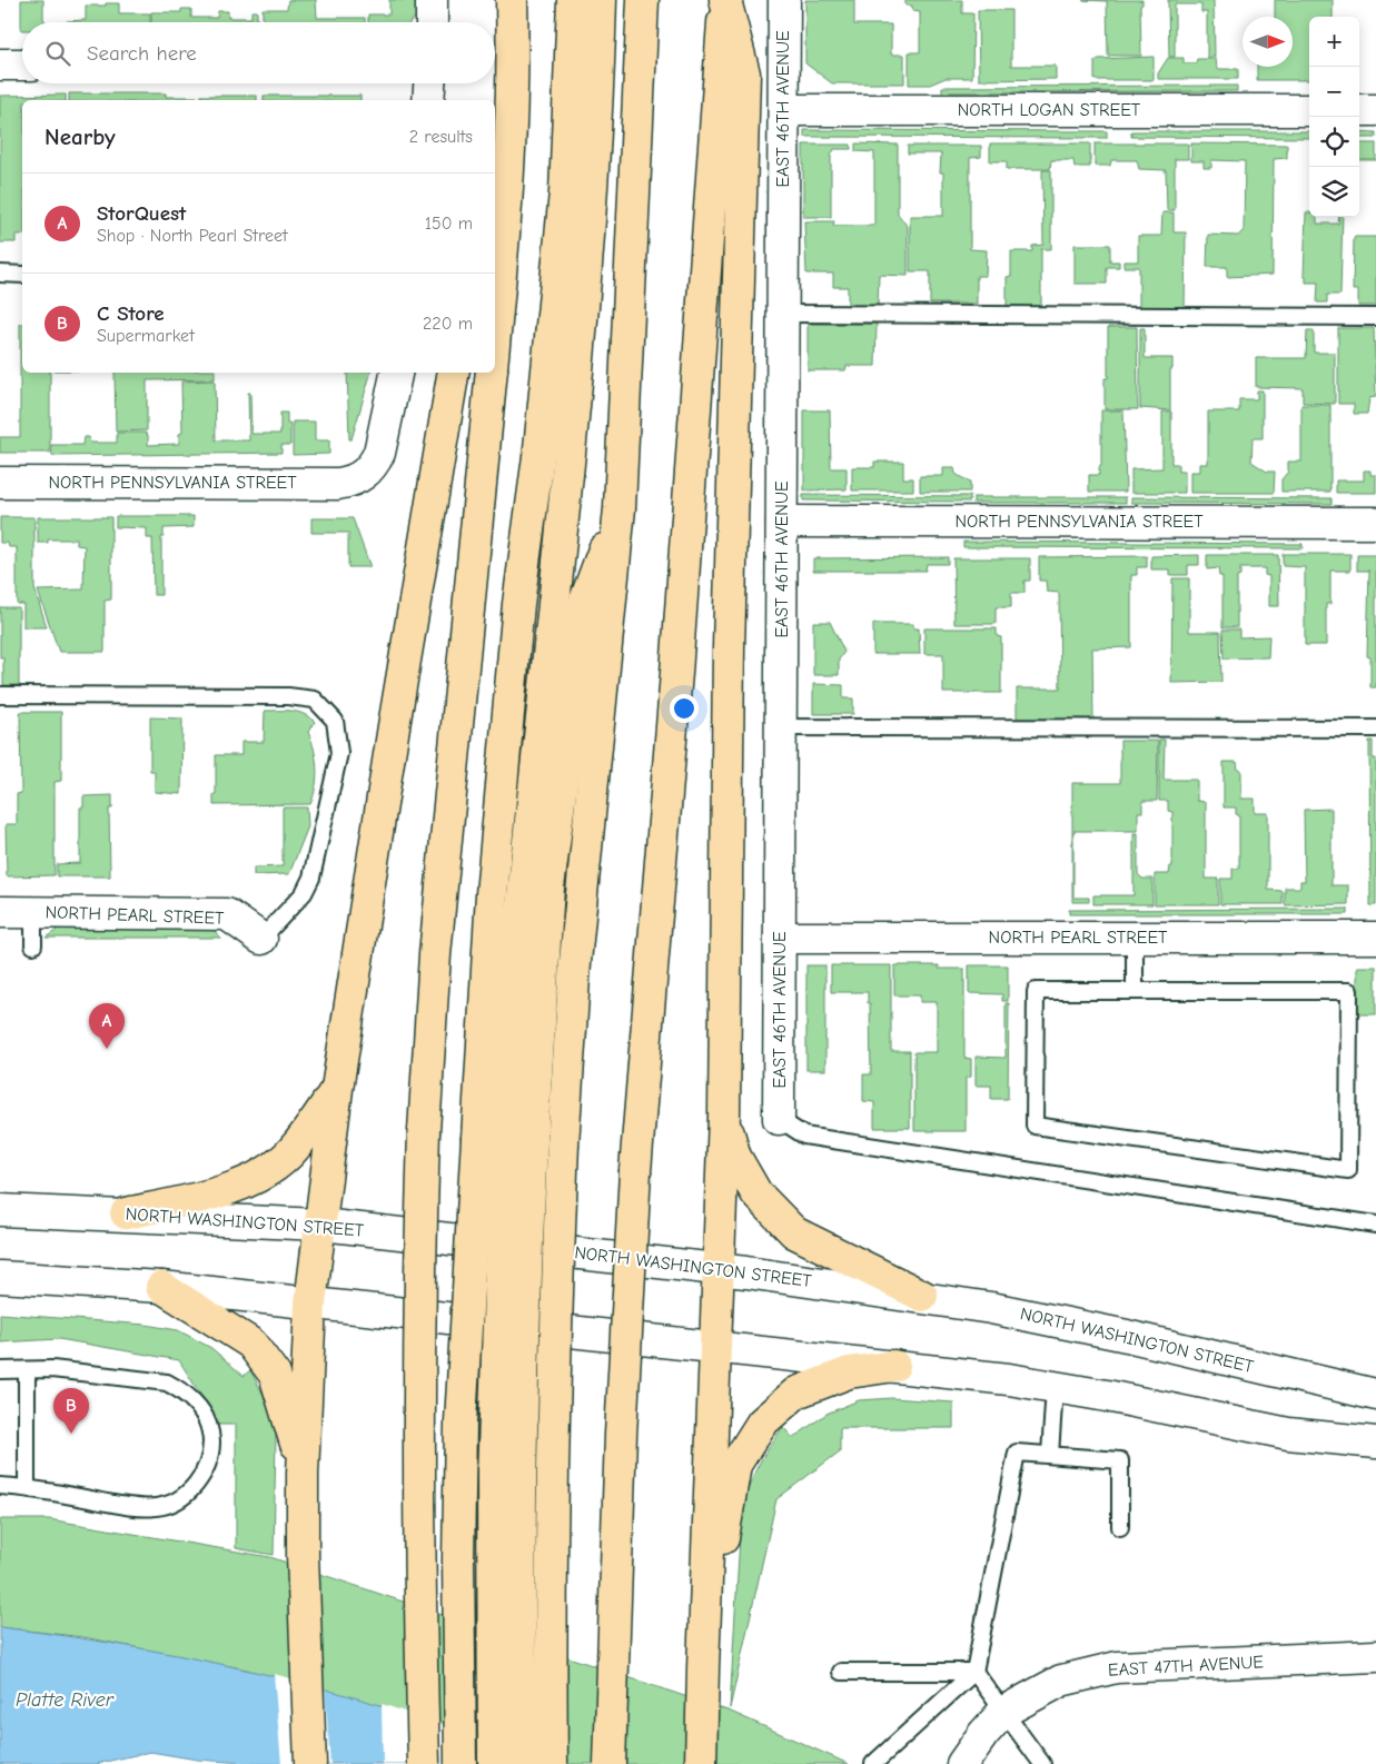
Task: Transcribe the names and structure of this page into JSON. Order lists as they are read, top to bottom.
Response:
{
  "streets": {
    "street": [
      "EAST 46TH AVENUE",
      "NORTH LOGAN STREET",
      "NORTH PENNSYLVANIA STREET",
      "NORTH PEARL STREET",
      "NORTH WASHINGTON STREET",
      "EAST 47TH AVENUE"
    ]
  },
  "crossings": [
    ["EAST 46TH AVENUE", "NORTH LOGAN STREET"],
    ["EAST 46TH AVENUE", "NORTH PENNSYLVANIA STREET"],
    ["EAST 46TH AVENUE", "NORTH PEARL STREET"]
  ],
  "water": ["Platte River"],
  "north": "right",
  "page": {
    "map_buttons": ["+", "−"],
    "search": "Search here",
    "heading": ["Nearby", "2 results"],
    "list": [
      {
        "mark": "A",
        "name": "StorQuest",
        "note": "Shop · North Pearl Street",
        "value": "150 m"
      },
      {
        "mark": "B",
        "name": "C Store",
        "note": "Supermarket",
        "value": "220 m"
      }
    ],
    "pins": ["A", "B"]
  }
}
